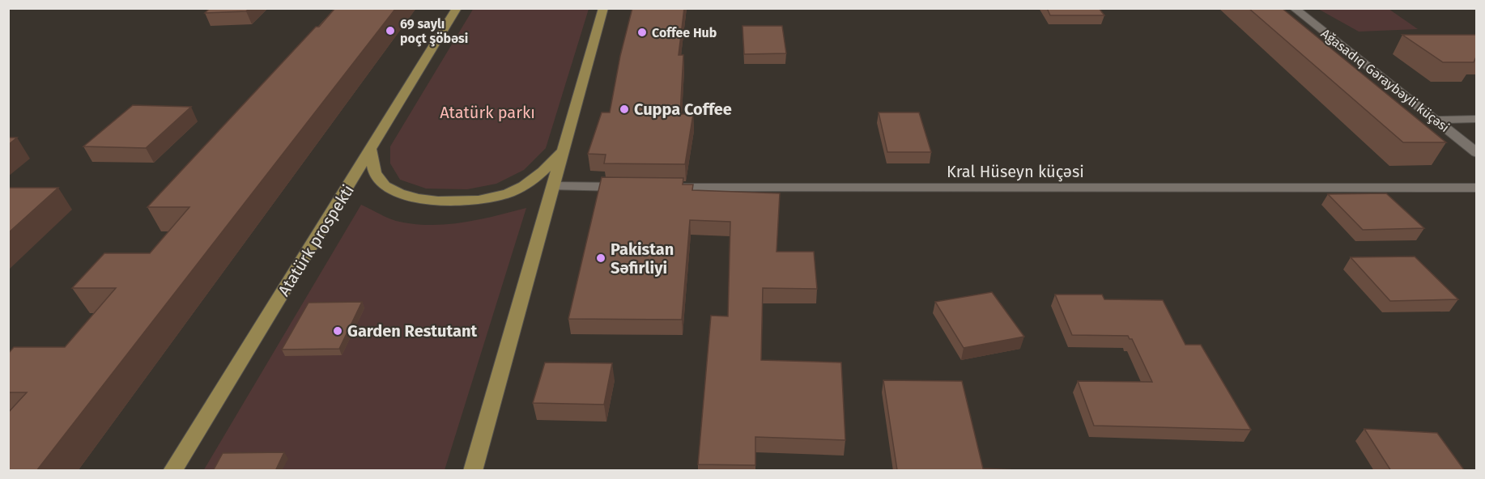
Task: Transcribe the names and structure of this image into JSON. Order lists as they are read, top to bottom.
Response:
{
  "streets": {
    "main road": ["Atatürk prospekti"],
    "street": ["Ağasadıq Gəraybəyli küçəsi", "Kral Hüseyn küçəsi"]
  },
  "parks": ["Atatürk parkı"],
  "places": [
    "69 saylı poçt şöbəsi",
    "Coffee Hub",
    "Cuppa Coffee",
    "Pakistan Səfirliyi",
    "Garden Restutant"
  ]
}
